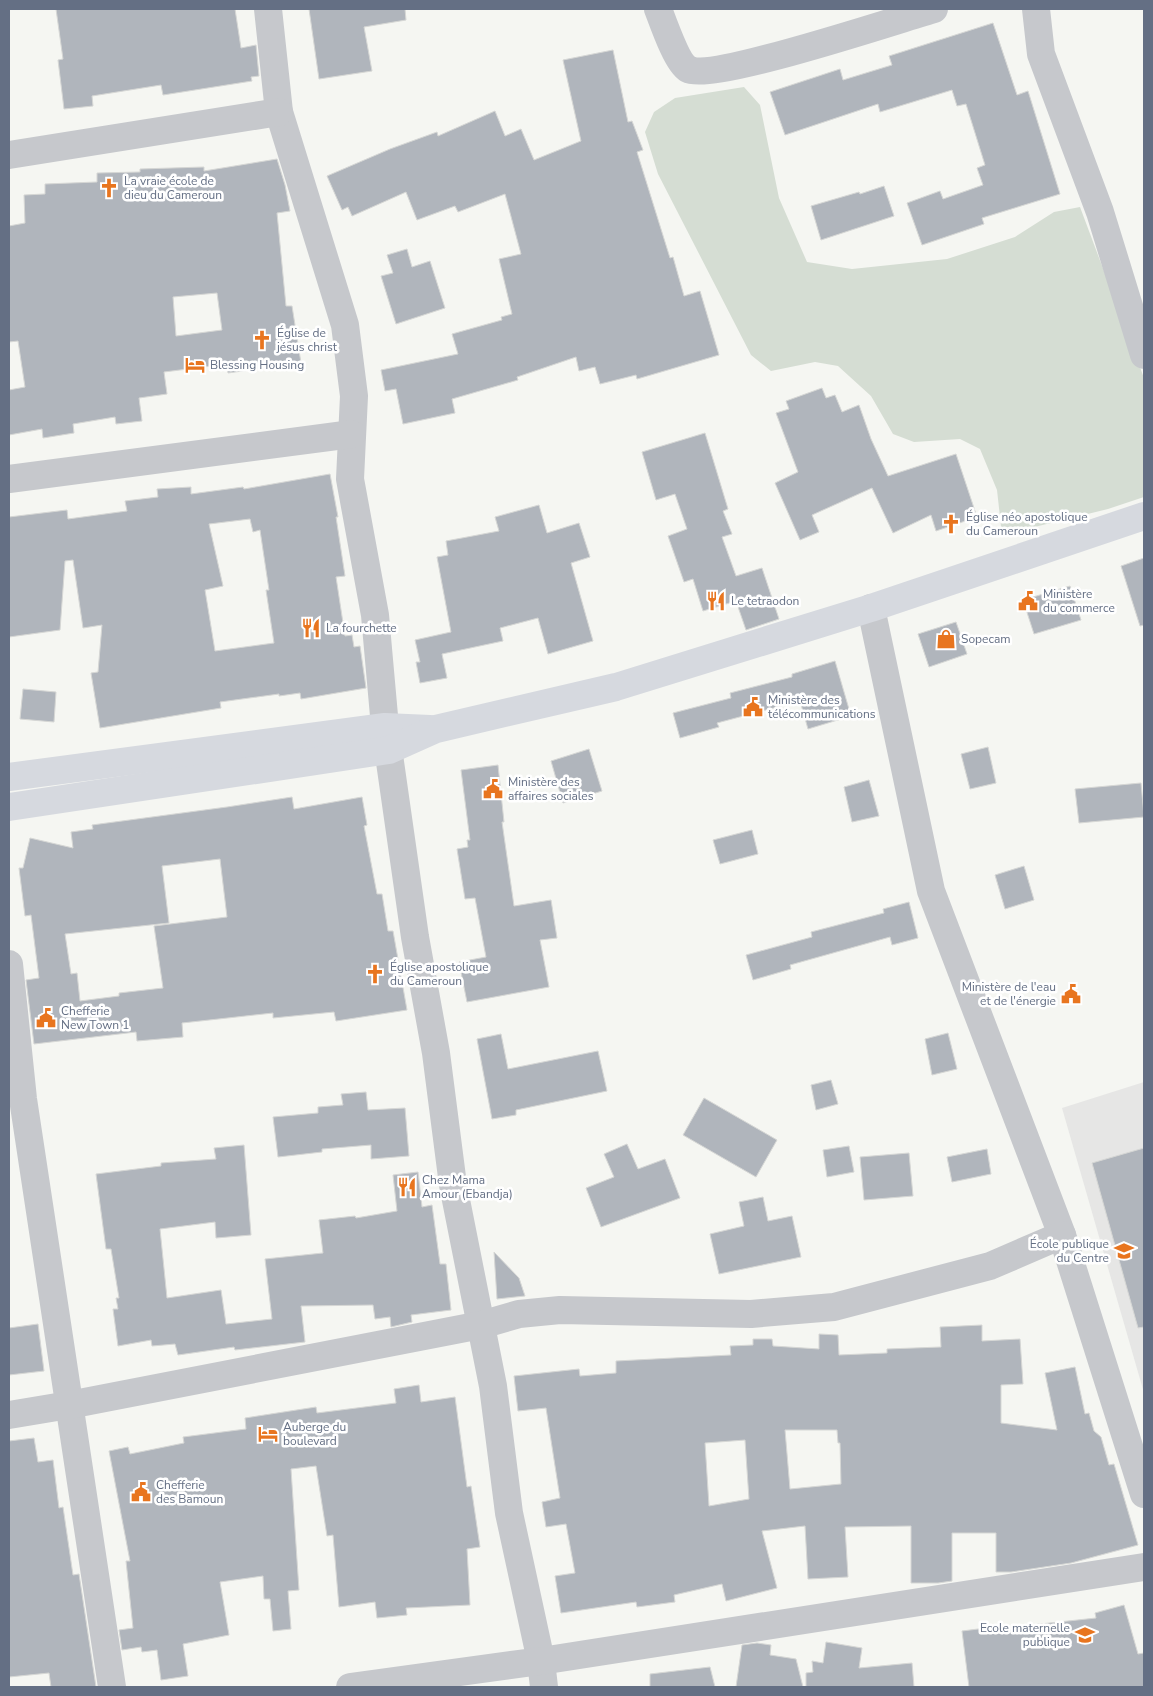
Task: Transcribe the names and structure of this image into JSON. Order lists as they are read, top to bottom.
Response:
{
  "places": {
    "church": [
      "La vraie école de dieu du Cameroun",
      "Église de jésus christ",
      "Église néo apostolique du Cameroun",
      "Église apostolique du Cameroun"
    ],
    "hotel": ["Blessing Housing", "Auberge du boulevard"],
    "restaurant": ["Le tetraodon", "La fourchette", "Chez Mama Amour (Ebandja)"],
    "public building": [
      "Ministère du commerce",
      "Ministère des télécommunications",
      "Ministère des affaires sociales",
      "Ministère de l'eau et de l'énergie",
      "Chefferie New Town 1",
      "Chefferie des Bamoun"
    ],
    "shop": ["Sopecam"],
    "school or university": ["École publique du Centre", "Ecole maternelle publique"]
  }
}
